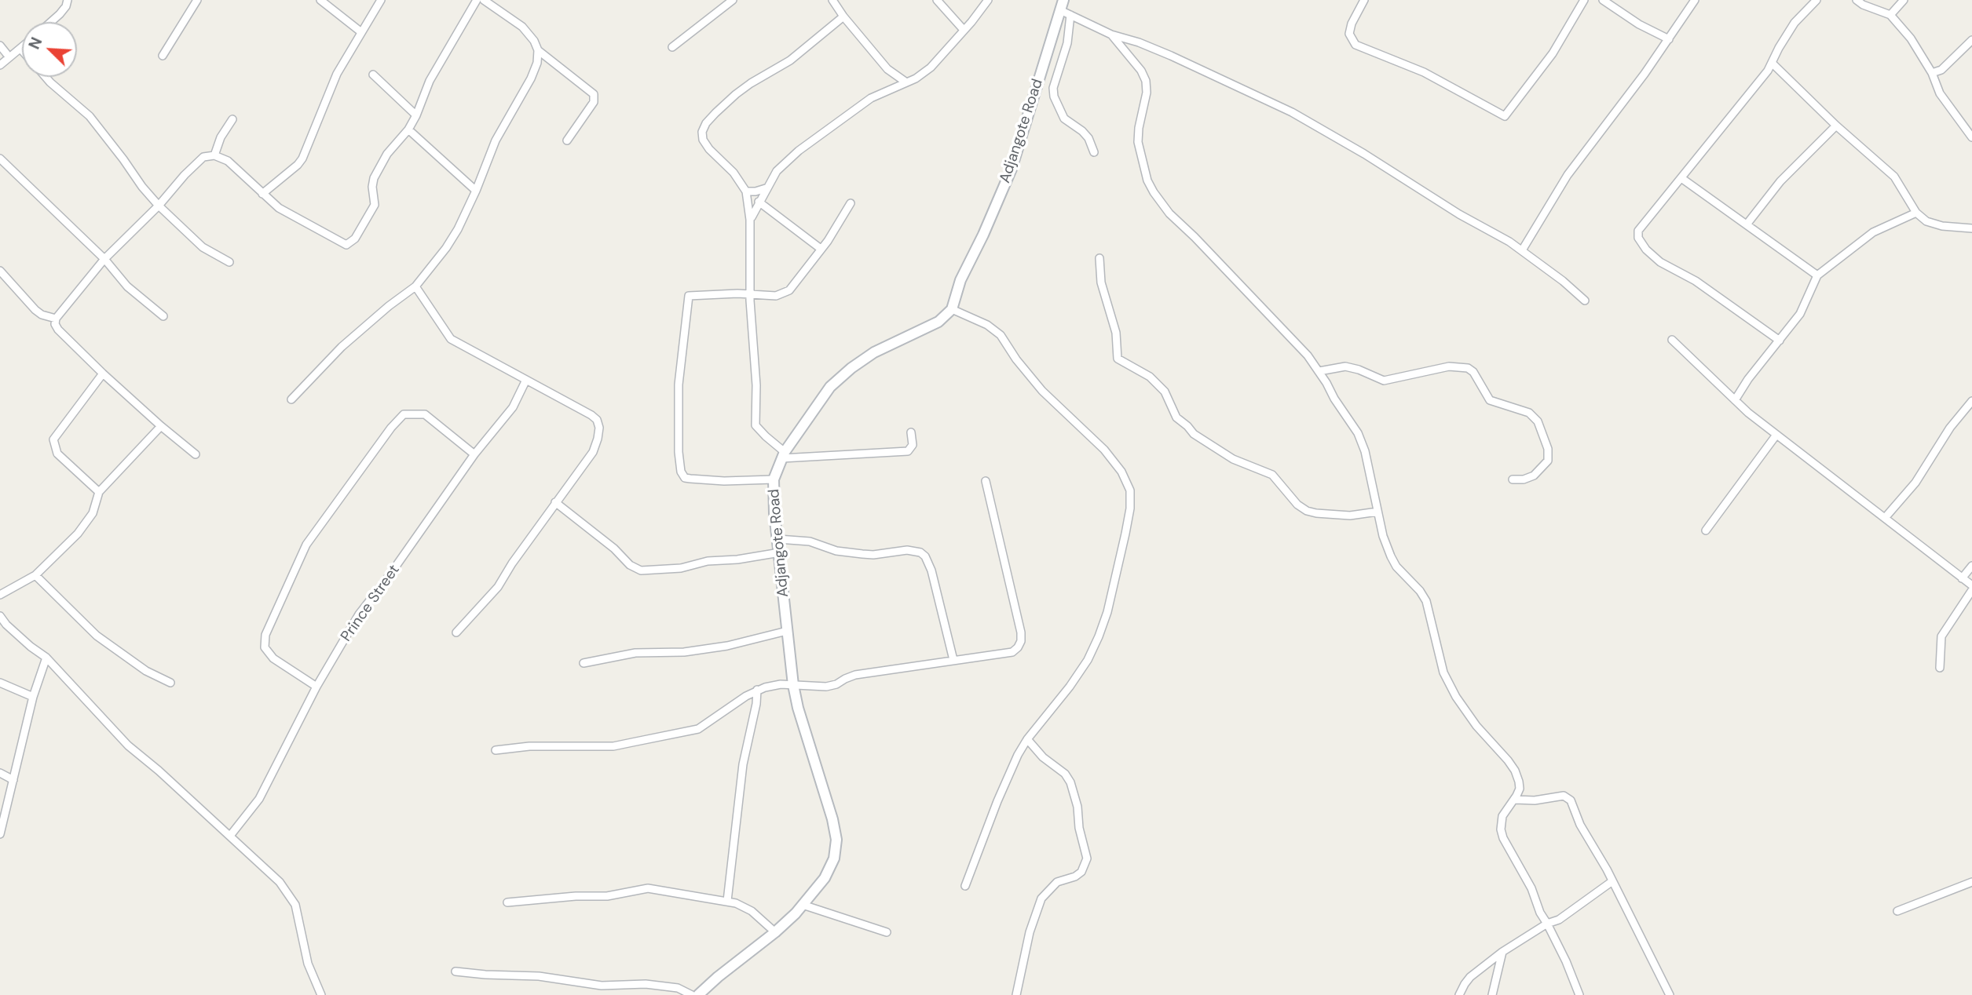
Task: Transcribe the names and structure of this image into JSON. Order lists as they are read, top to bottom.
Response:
{
  "streets": {
    "street": ["Adjangote Road", "Prince Street"]
  },
  "north": "top left"
}
